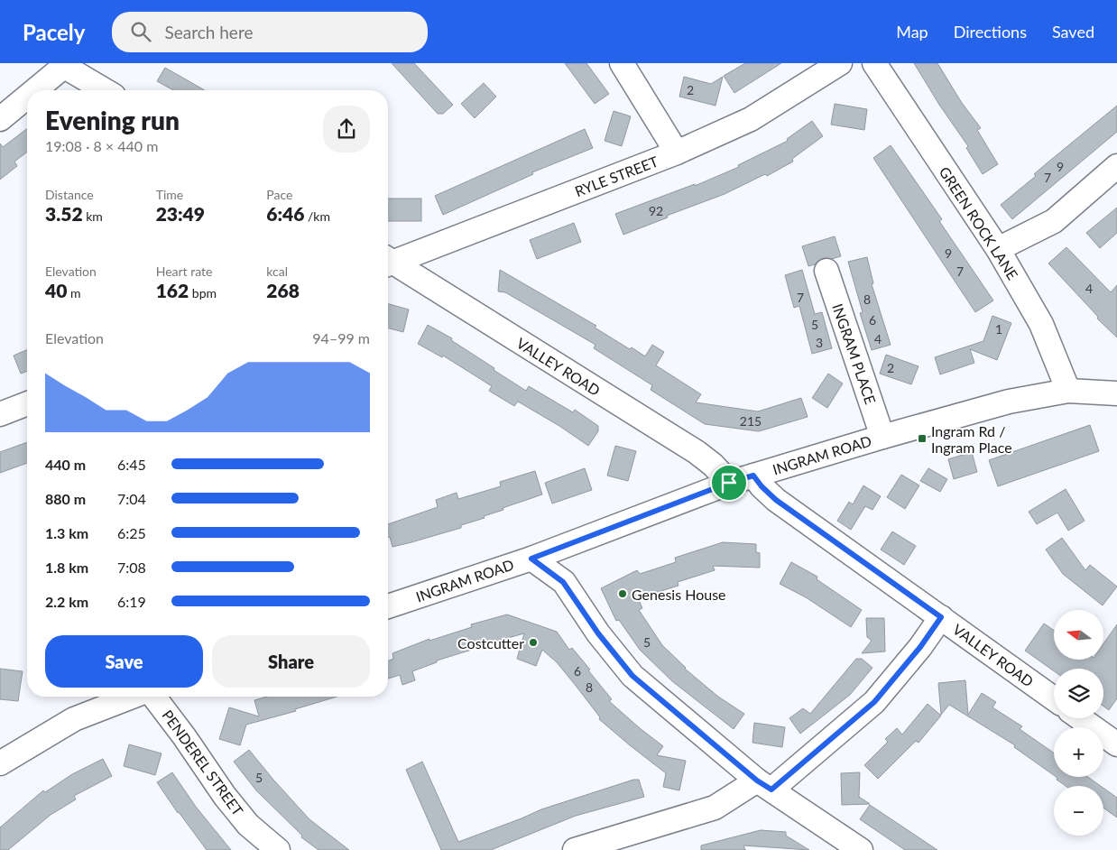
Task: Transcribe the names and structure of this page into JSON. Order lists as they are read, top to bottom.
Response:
{
  "streets": {
    "street": [
      "RYLE STREET",
      "GREEN ROCK LANE",
      "INGRAM PLACE",
      "VALLEY ROAD",
      "INGRAM ROAD",
      "PENDEREL STREET"
    ]
  },
  "crossings": [
    ["GREEN ROCK LANE", "INGRAM ROAD"],
    ["INGRAM PLACE", "INGRAM ROAD"],
    ["VALLEY ROAD", "INGRAM ROAD"]
  ],
  "places": {
    "transit": ["Ingram Rd / Ingram Place"],
    "other": ["Genesis House", "Costcutter"]
  },
  "house_numbers": [
    "2",
    "9",
    "7",
    "92",
    "9",
    "7",
    "4",
    "7",
    "8",
    "6",
    "5",
    "1",
    "4",
    "3",
    "2",
    "215",
    "5",
    "6",
    "8",
    "5"
  ],
  "north": "left",
  "page": {
    "header": "Pacely",
    "search": "Search here",
    "nav": ["Map", "Directions", "Saved"],
    "heading": ["Evening run", "19:08 · 8 × 440 m"],
    "stats": [
      ["Distance", "3.52 km"],
      ["Time", "23:49"],
      ["Pace", "6:46 /km"],
      ["Elevation", "40 m"],
      ["Heart rate", "162 bpm"],
      ["kcal", "268"]
    ],
    "chart": ["Elevation", "94–99 m"],
    "list": [
      {
        "name": "440 m",
        "note": "6:45"
      },
      {
        "name": "880 m",
        "note": "7:04"
      },
      {
        "name": "1.3 km",
        "note": "6:25"
      },
      {
        "name": "1.8 km",
        "note": "7:08"
      },
      {
        "name": "2.2 km",
        "note": "6:19"
      }
    ],
    "map_buttons": ["+", "−"],
    "buttons": ["Save", "Share"]
  }
}
